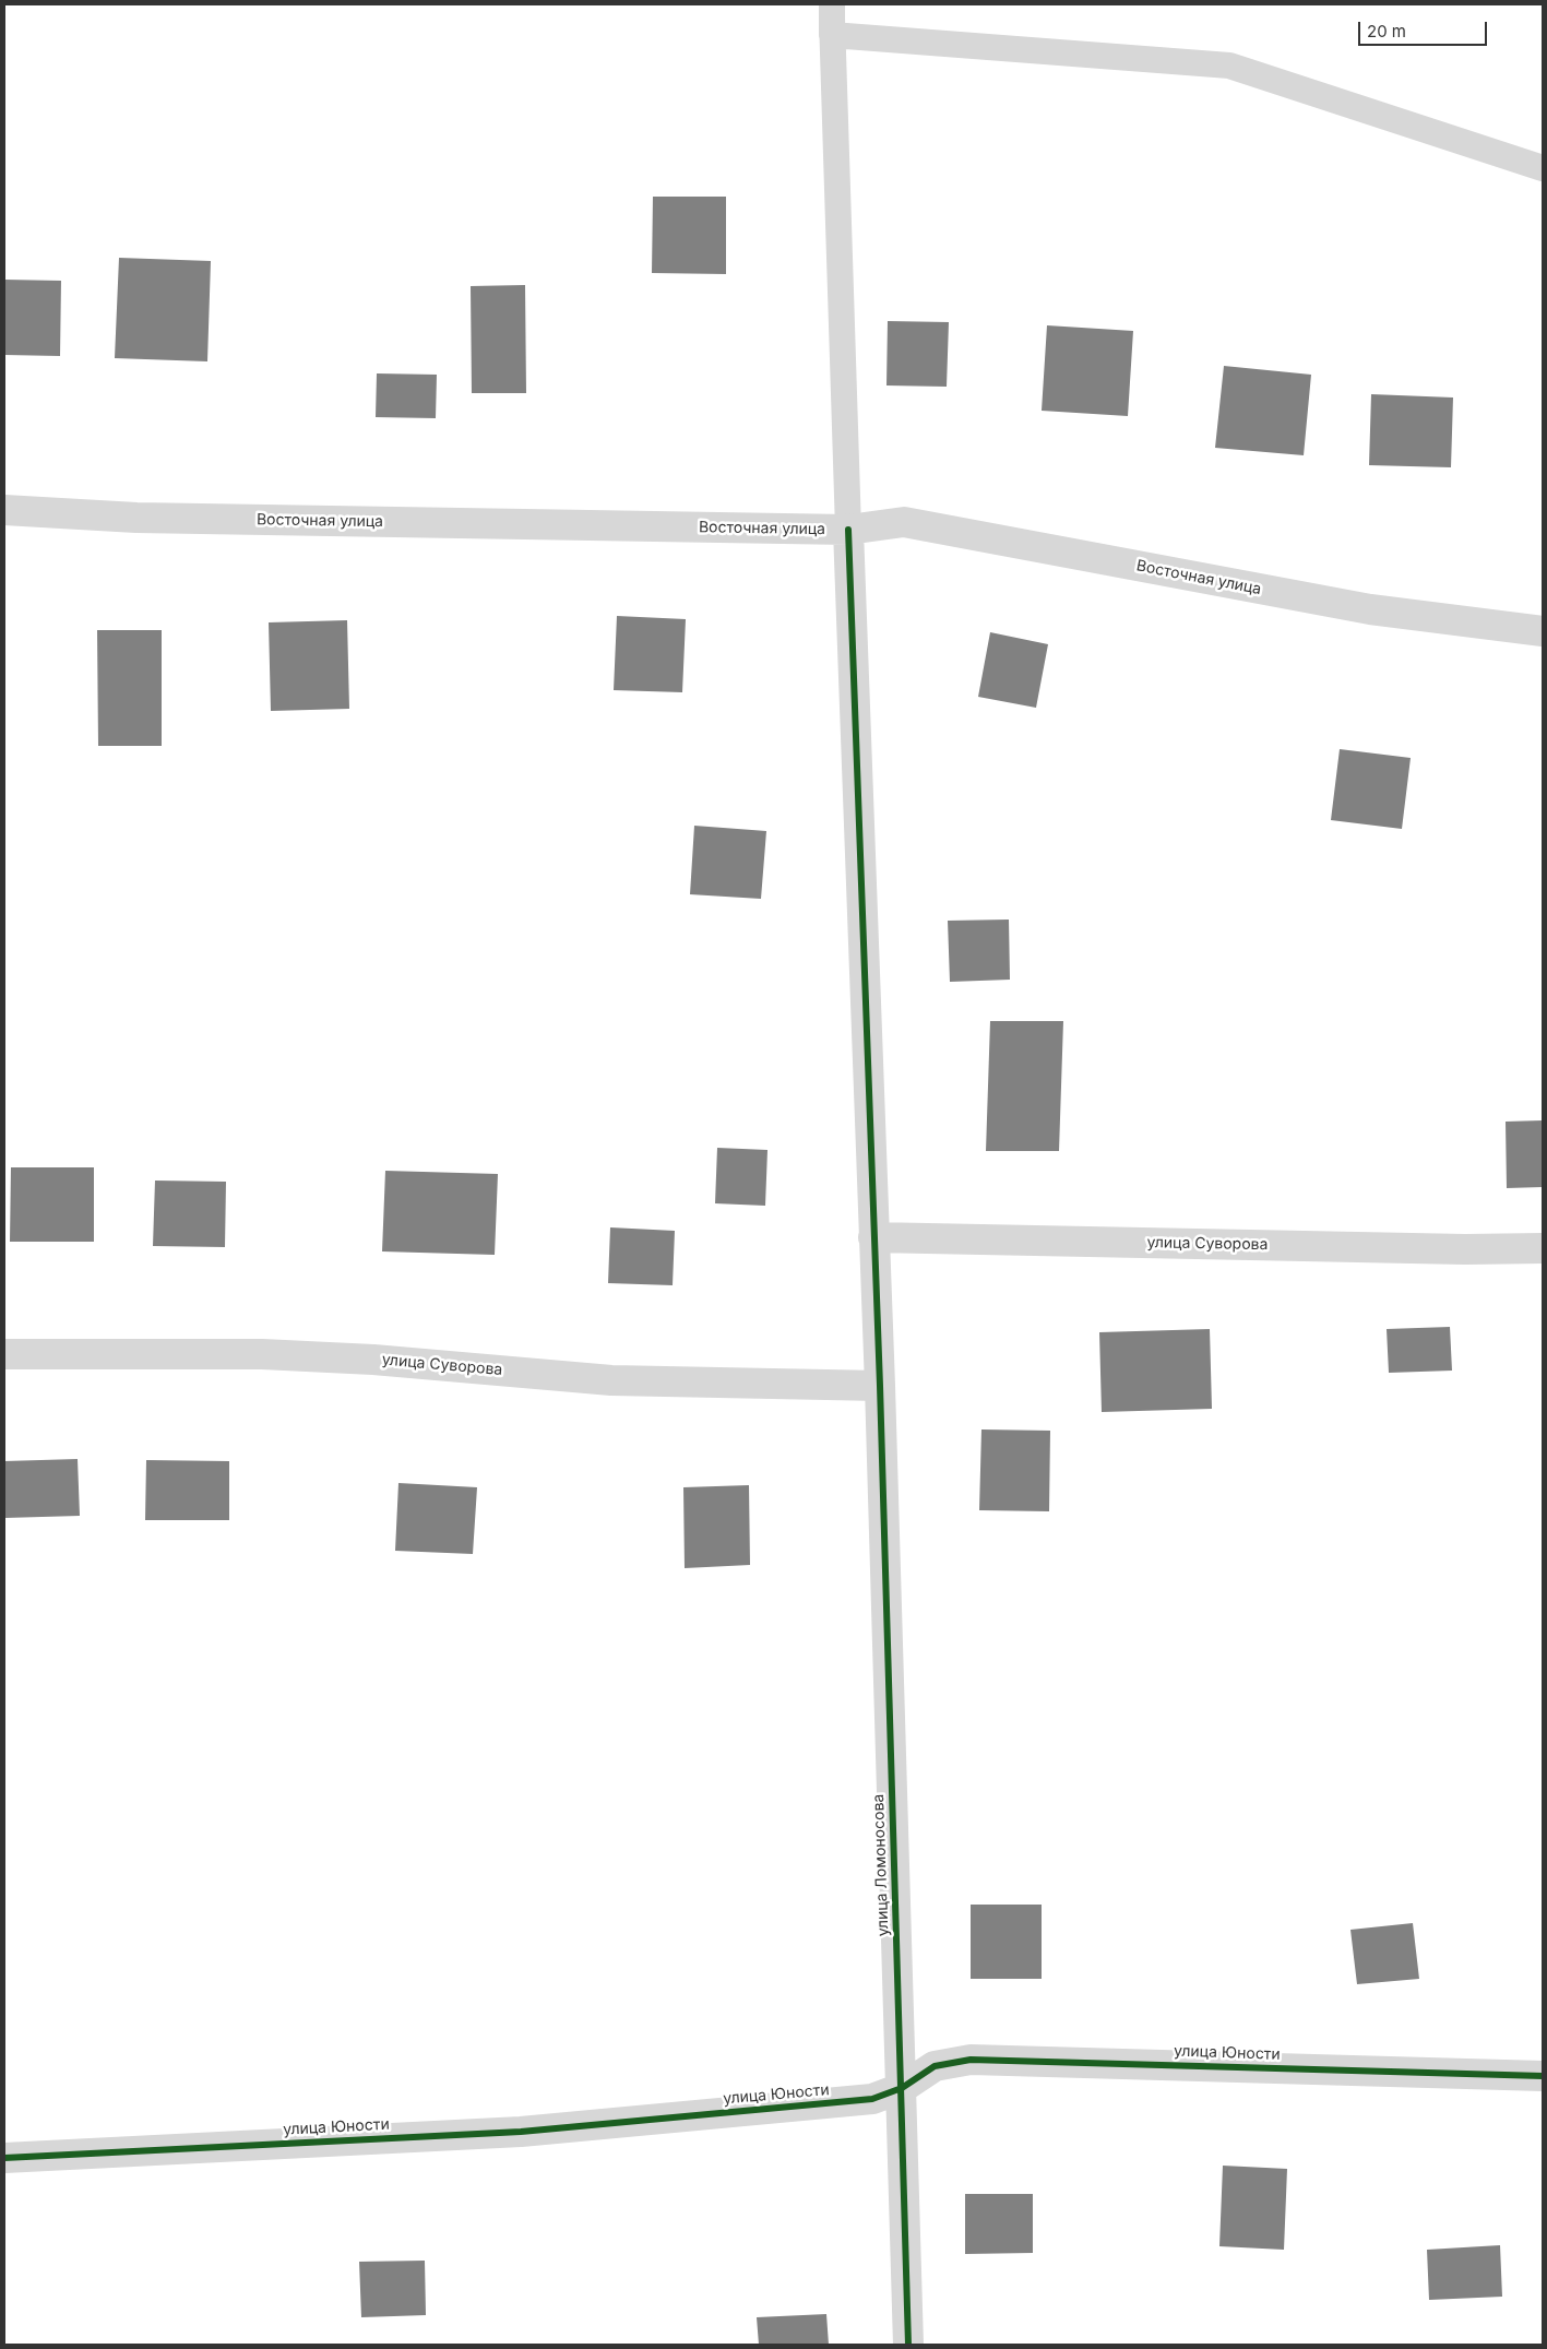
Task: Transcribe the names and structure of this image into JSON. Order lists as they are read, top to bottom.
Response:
{
  "streets": {
    "street": [
      "Восточная улица",
      "улица Суворова",
      "улица Ломоносова",
      "улица Юности"
    ]
  },
  "crossings": [
    ["Восточная улица", "улица Ломоносова"],
    ["улица Суворова", "улица Ломоносова"],
    ["улица Ломоносова", "улица Юности"]
  ],
  "scale_bar": "20 m"
}
